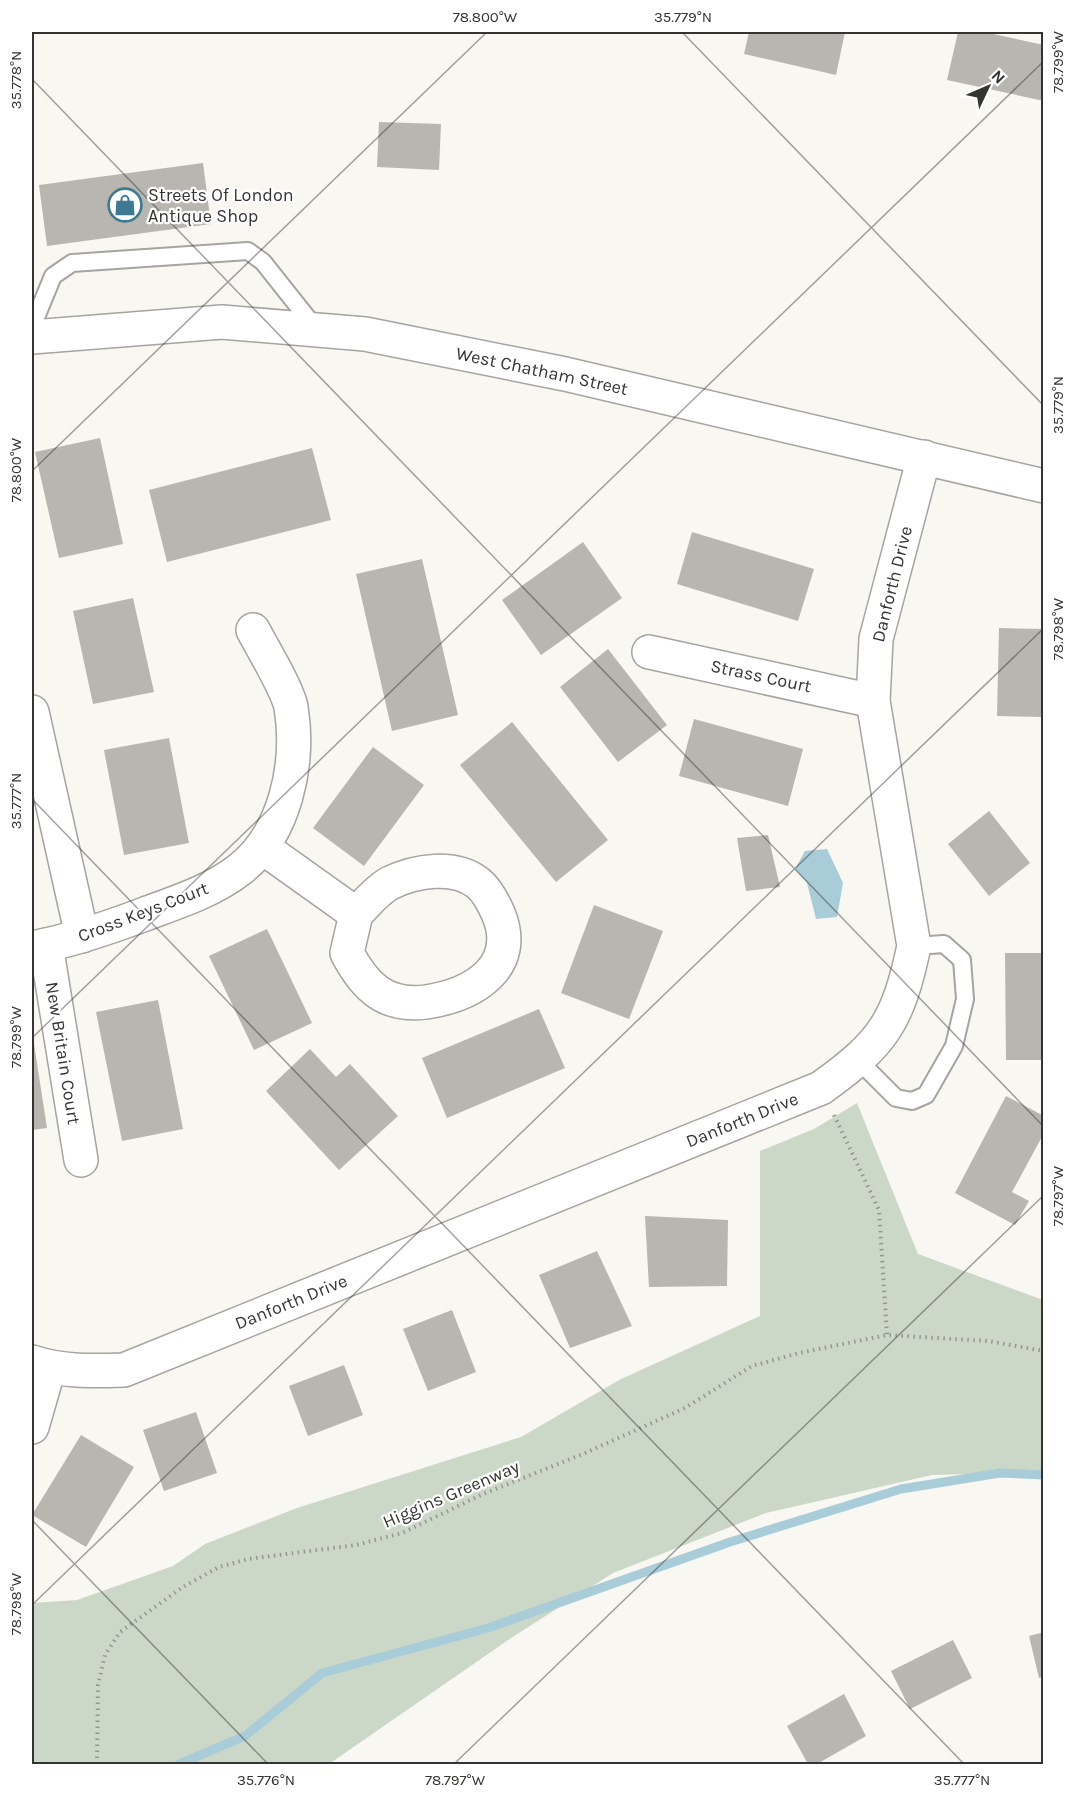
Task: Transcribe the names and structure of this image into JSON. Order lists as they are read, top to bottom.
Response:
{
  "streets": {
    "street": [
      "West Chatham Street",
      "Danforth Drive",
      "Strass Court",
      "Cross Keys Court",
      "New Britain Court"
    ],
    "path": ["Higgins Greenway"]
  },
  "crossings": [
    ["West Chatham Street", "Danforth Drive"],
    ["Danforth Drive", "Strass Court"],
    ["Cross Keys Court", "New Britain Court"]
  ],
  "places": {
    "shop": ["Streets Of London Antique Shop"]
  },
  "north": "top right",
  "coordinates": [
    "78.800°W",
    "35.779°N",
    "78.799°W",
    "35.778°N",
    "78.798°W",
    "35.777°N",
    "78.797°W",
    "35.776°N"
  ]
}
